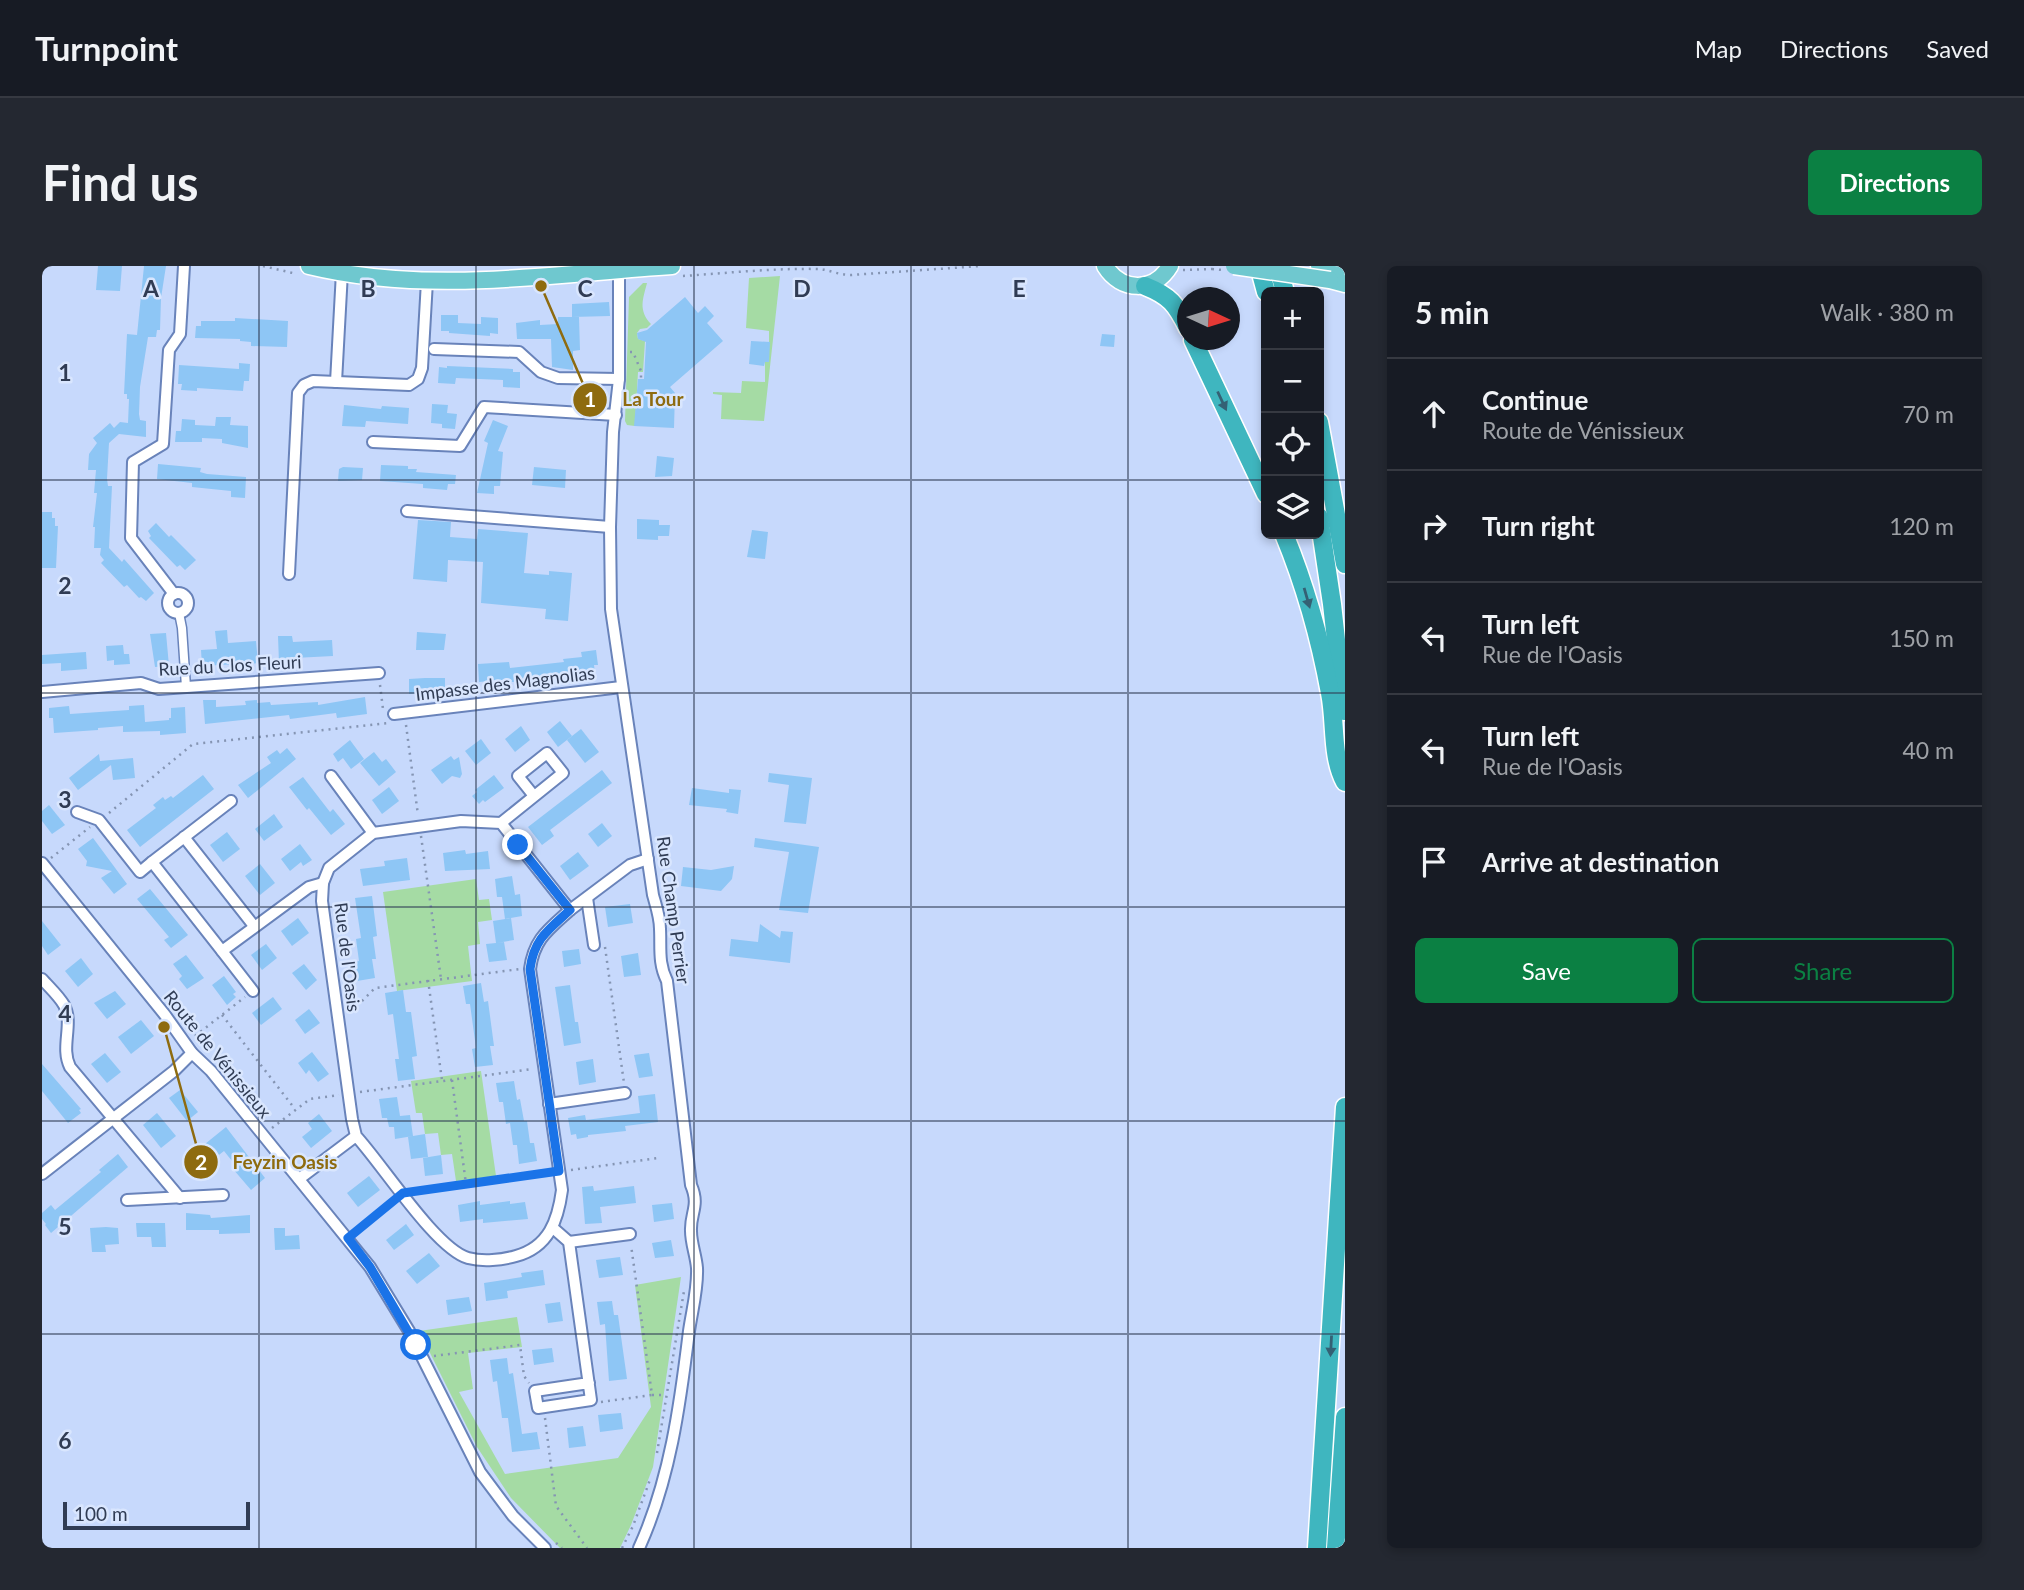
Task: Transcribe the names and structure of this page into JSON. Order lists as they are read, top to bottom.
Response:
{
  "streets": {
    "street": [
      "Rue du Clos Fleuri",
      "Impasse des Magnolias",
      "Rue Champ Perrier",
      "Rue de l'Oasis",
      "Route de Vénissieux"
    ]
  },
  "crossings": [
    ["Impasse des Magnolias", "Rue Champ Perrier"]
  ],
  "places": ["La Tour", "Feyzin Oasis"],
  "scale_bar": "100 m",
  "north": "right",
  "page": {
    "header": "Turnpoint",
    "nav": ["Map", "Directions", "Saved"],
    "buttons": [
      "Directions",
      ["Save", "Share"]
    ],
    "title": "Find us",
    "heading": ["5 min", "Walk · 380 m"],
    "map_buttons": ["+", "−"],
    "list": [
      ["Continue", "Route de Vénissieux", "70 m"],
      ["Turn right", "120 m"],
      ["Turn left", "Rue de l'Oasis", "150 m"],
      ["Turn left", "Rue de l'Oasis", "40 m"],
      "Arrive at destination"
    ],
    "scale": "100 m"
  },
  "grid": {
    "columns": [
      "A",
      "B",
      "C",
      "D",
      "E"
    ],
    "rows": [
      "1",
      "2",
      "3",
      "4",
      "5",
      "6"
    ]
  }
}
